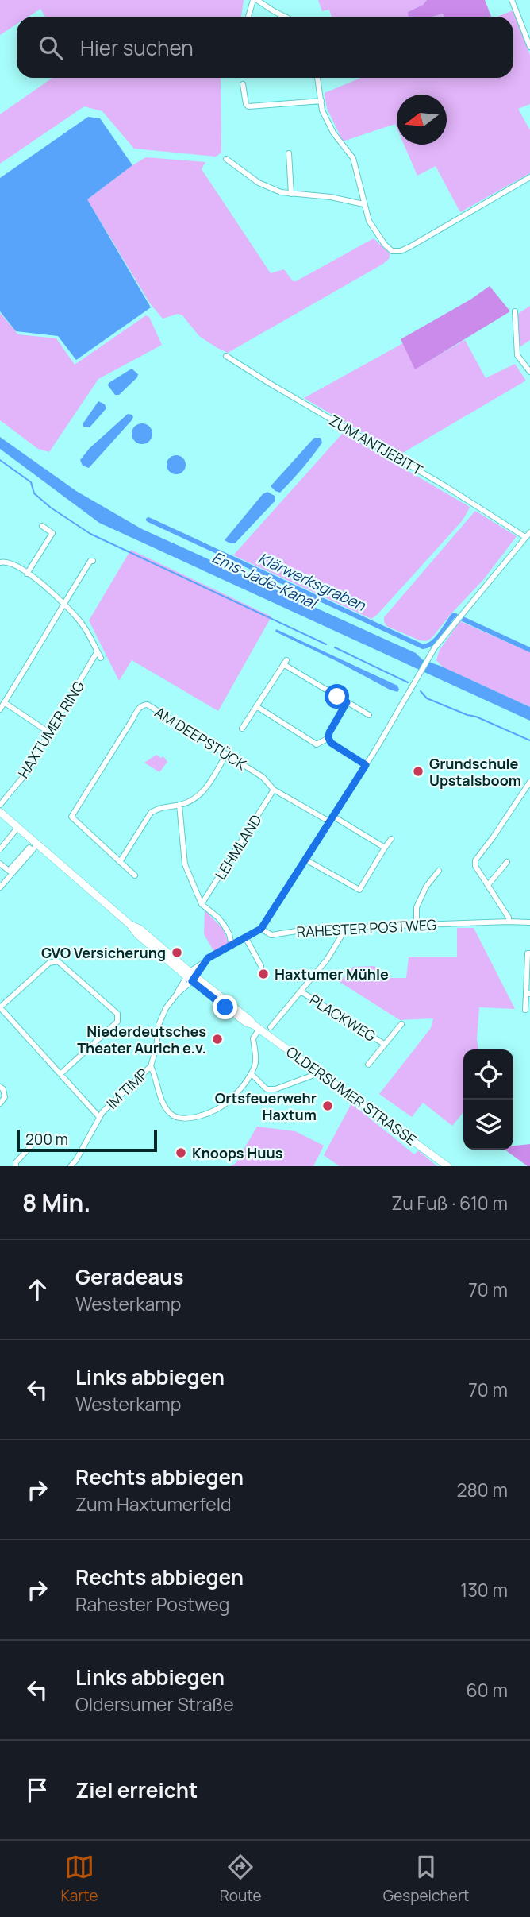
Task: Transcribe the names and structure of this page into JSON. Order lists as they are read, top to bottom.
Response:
{
  "streets": {
    "main road": ["OLDERSUMER STRASSE"],
    "street": [
      "ZUM ANTJEBITT",
      "HAXTUMER RING",
      "AM DEEPSTÜCK",
      "LEHMLAND",
      "RAHESTER POSTWEG",
      "PLACKWEG",
      "IM TIMP"
    ]
  },
  "crossings": [
    ["AM DEEPSTÜCK", "LEHMLAND"],
    ["IM TIMP", "OLDERSUMER STRASSE"]
  ],
  "water": ["Ems-Jade-Kanal", "Klärwerksgraben"],
  "places": [
    "Grundschule Upstalsboom",
    "GVO Versicherung",
    "Haxtumer Mühle",
    "Niederdeutsches Theater Aurich e.v.",
    "Ortsfeuerwehr Haxtum",
    "Knoops Huus"
  ],
  "scale_bar": "200 m",
  "north": "left",
  "page": {
    "search": "Hier suchen",
    "scale": "200 m",
    "heading": ["8 Min.", "Zu Fuß · 610 m"],
    "list": [
      ["Geradeaus", "Westerkamp", "70 m"],
      ["Links abbiegen", "Westerkamp", "70 m"],
      ["Rechts abbiegen", "Zum Haxtumerfeld", "280 m"],
      ["Rechts abbiegen", "Rahester Postweg", "130 m"],
      ["Links abbiegen", "Oldersumer Straße", "60 m"],
      "Ziel erreicht"
    ],
    "nav": ["Karte", "Route", "Gespeichert"]
  }
}
